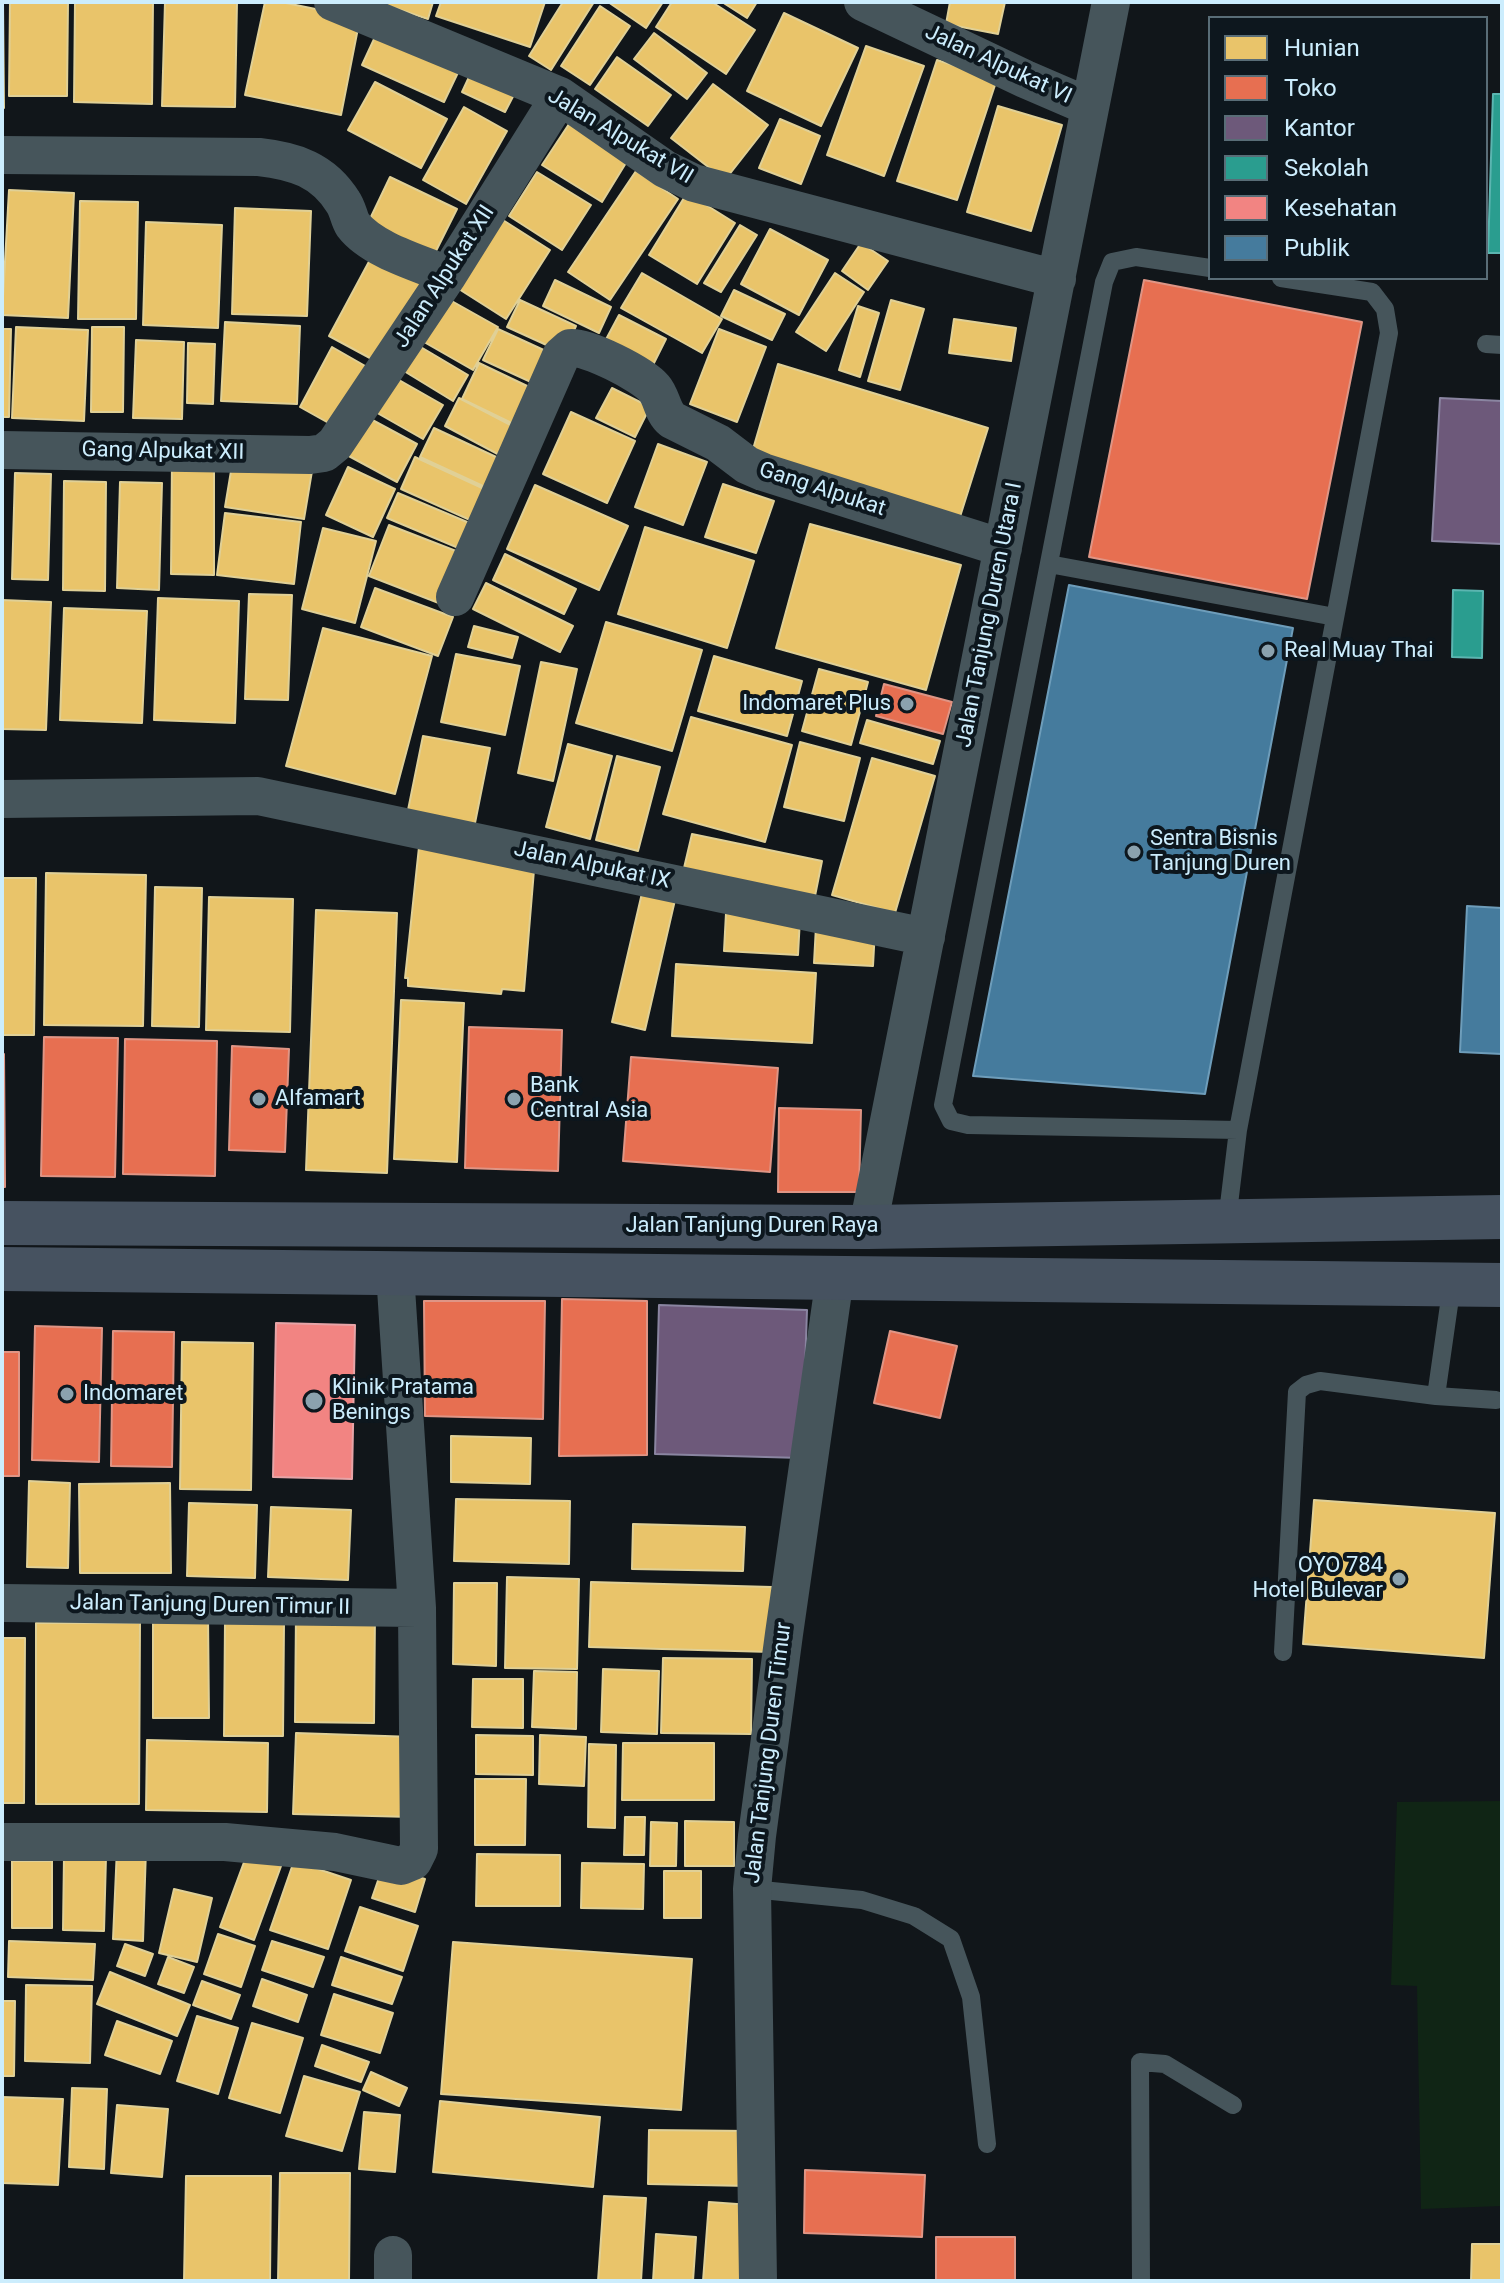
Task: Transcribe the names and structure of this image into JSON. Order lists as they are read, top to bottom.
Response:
{
  "streets": {
    "main road": ["Jalan Tanjung Duren Raya"],
    "street": [
      "Jalan Alpukat VI",
      "Jalan Alpukat VII",
      "Jalan Alpukat XII",
      "Gang Alpukat XII",
      "Gang Alpukat",
      "Jalan Tanjung Duren Utara I",
      "Jalan Alpukat IX",
      "Jalan Tanjung Duren Timur II",
      "Jalan Tanjung Duren Timur"
    ]
  },
  "crossings": [
    ["Jalan Alpukat VI", "Jalan Tanjung Duren Utara I"],
    ["Jalan Alpukat VII", "Jalan Alpukat XII"],
    ["Jalan Alpukat VII", "Jalan Tanjung Duren Utara I"],
    ["Jalan Alpukat XII", "Gang Alpukat XII"],
    ["Gang Alpukat", "Jalan Tanjung Duren Utara I"],
    ["Jalan Tanjung Duren Utara I", "Jalan Alpukat IX"],
    ["Jalan Tanjung Duren Utara I", "Jalan Tanjung Duren Raya"]
  ],
  "places": [
    "Real Muay Thai",
    "Indomaret Plus",
    "Sentra Bisnis Tanjung Duren",
    "Alfamart",
    "Bank Central Asia",
    "Indomaret",
    "Klinik Pratama Benings",
    "OYO 784 Hotel Bulevar"
  ],
  "legend": [
    "Hunian",
    "Toko",
    "Kantor",
    "Sekolah",
    "Kesehatan",
    "Publik"
  ]
}
